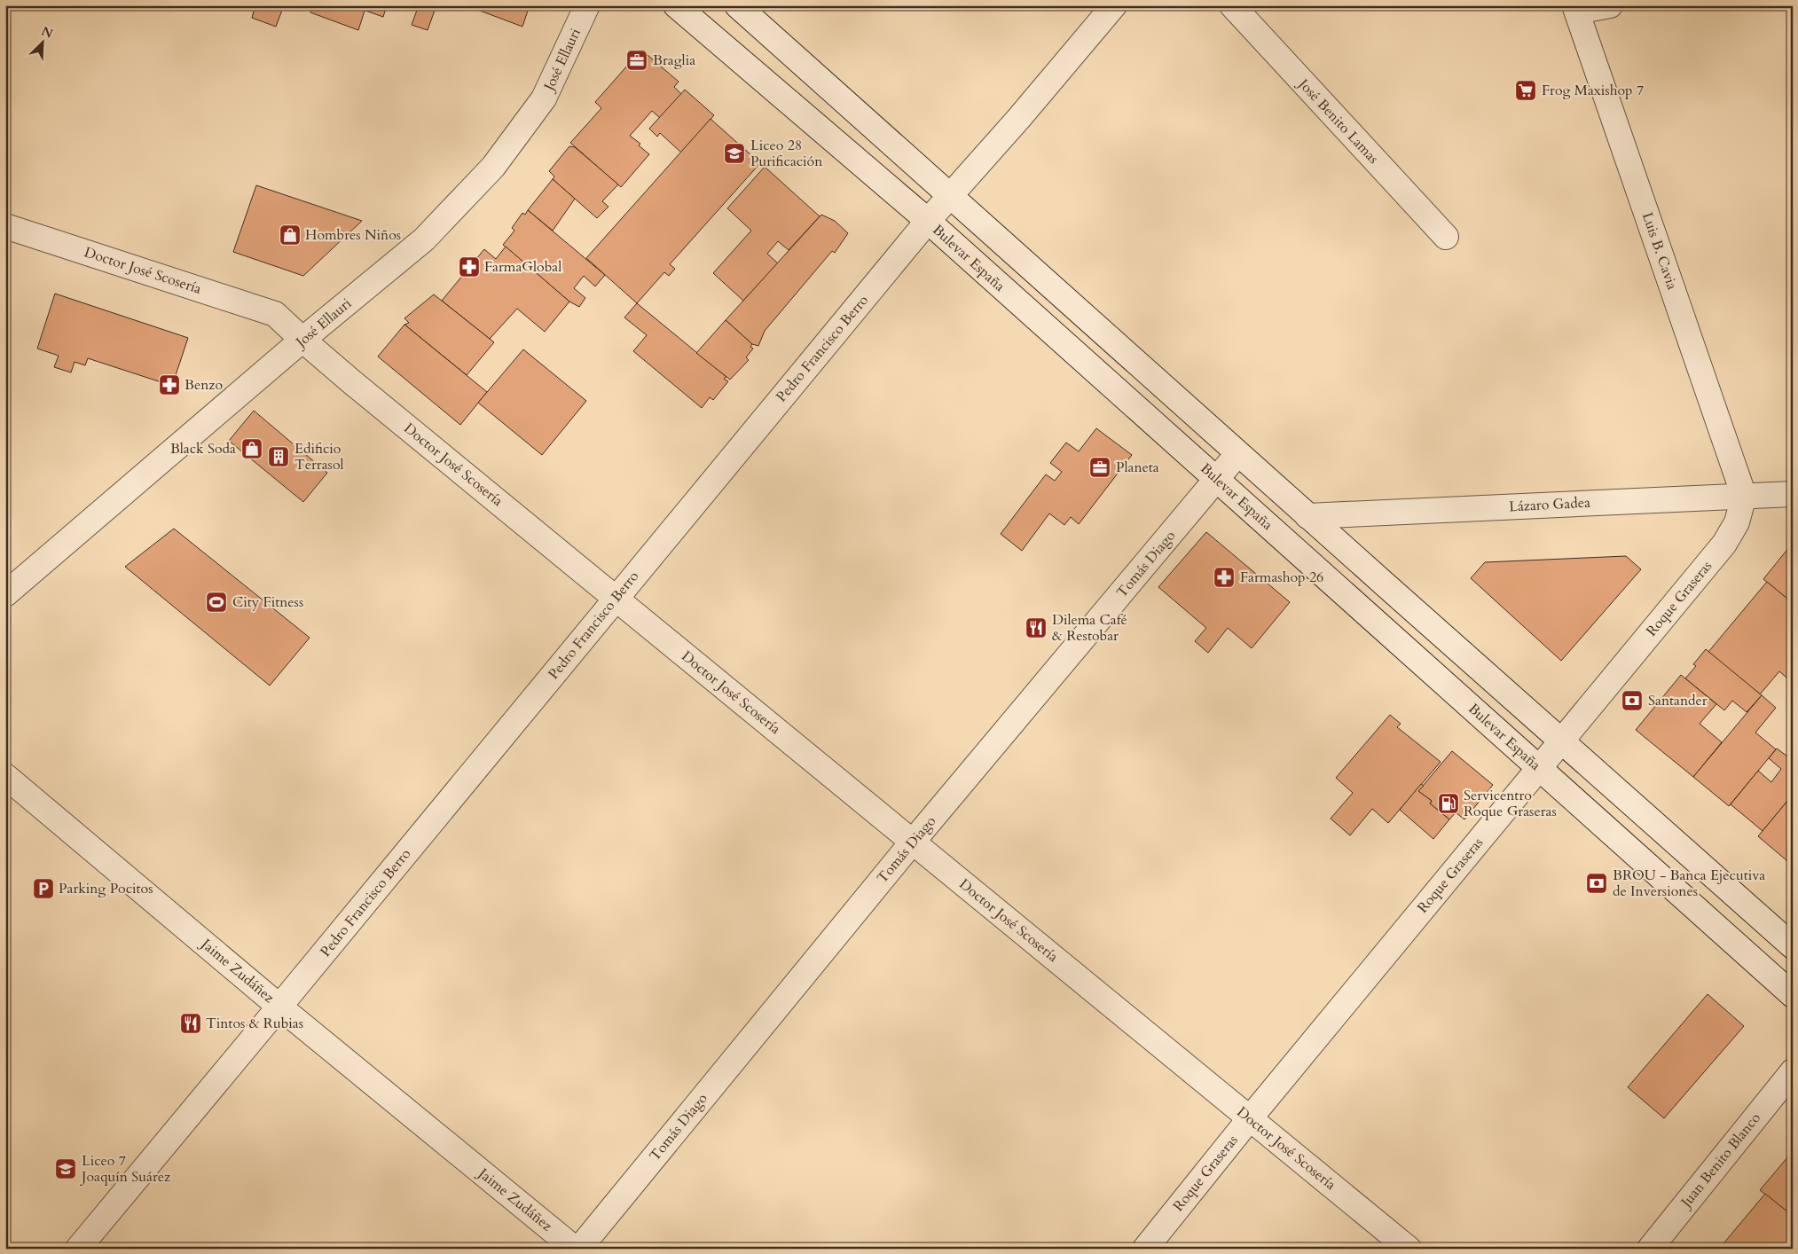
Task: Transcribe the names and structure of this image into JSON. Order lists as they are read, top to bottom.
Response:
{
  "streets": {
    "street": [
      "José Ellauri",
      "José Benito Lamas",
      "Luis B. Cavia",
      "Bulevar España",
      "Doctor José Scosería",
      "Pedro Francisco Berro",
      "Lázaro Gadea",
      "Tomás Diago",
      "Roque Graseras",
      "Jaime Zudáñez",
      "Juan Benito Blanco"
    ]
  },
  "crossings": [
    ["José Ellauri", "Doctor José Scosería"],
    ["Luis B. Cavia", "Lázaro Gadea"],
    ["Luis B. Cavia", "Roque Graseras"],
    ["Bulevar España", "Pedro Francisco Berro"],
    ["Bulevar España", "Tomás Diago"],
    ["Bulevar España", "Roque Graseras"],
    ["Doctor José Scosería", "Pedro Francisco Berro"],
    ["Doctor José Scosería", "Tomás Diago"],
    ["Doctor José Scosería", "Roque Graseras"],
    ["Pedro Francisco Berro", "Jaime Zudáñez"],
    ["Lázaro Gadea", "Roque Graseras"]
  ],
  "places": {
    "office": ["Braglia", "Planeta"],
    "supermarket": ["Frog Maxishop 7"],
    "school or university": ["Liceo 28 Purificación", "Liceo 7 Joaquín Suárez"],
    "shop": ["Hombres Niños", "Black Soda"],
    "pharmacy": ["FarmaGlobal", "Benzo", "Farmashop 26"],
    "building": ["Edificio Terrasol"],
    "sports": ["City Fitness"],
    "restaurant": ["Dilema Café & Restobar", "Tintos & Rubias"],
    "bank": ["Santander", "BROU - Banca Ejecutiva de Inversiones"],
    "fuel station": ["Servicentro Roque Graseras"],
    "parking": ["Parking Pocitos"]
  },
  "north": "top right"
}
